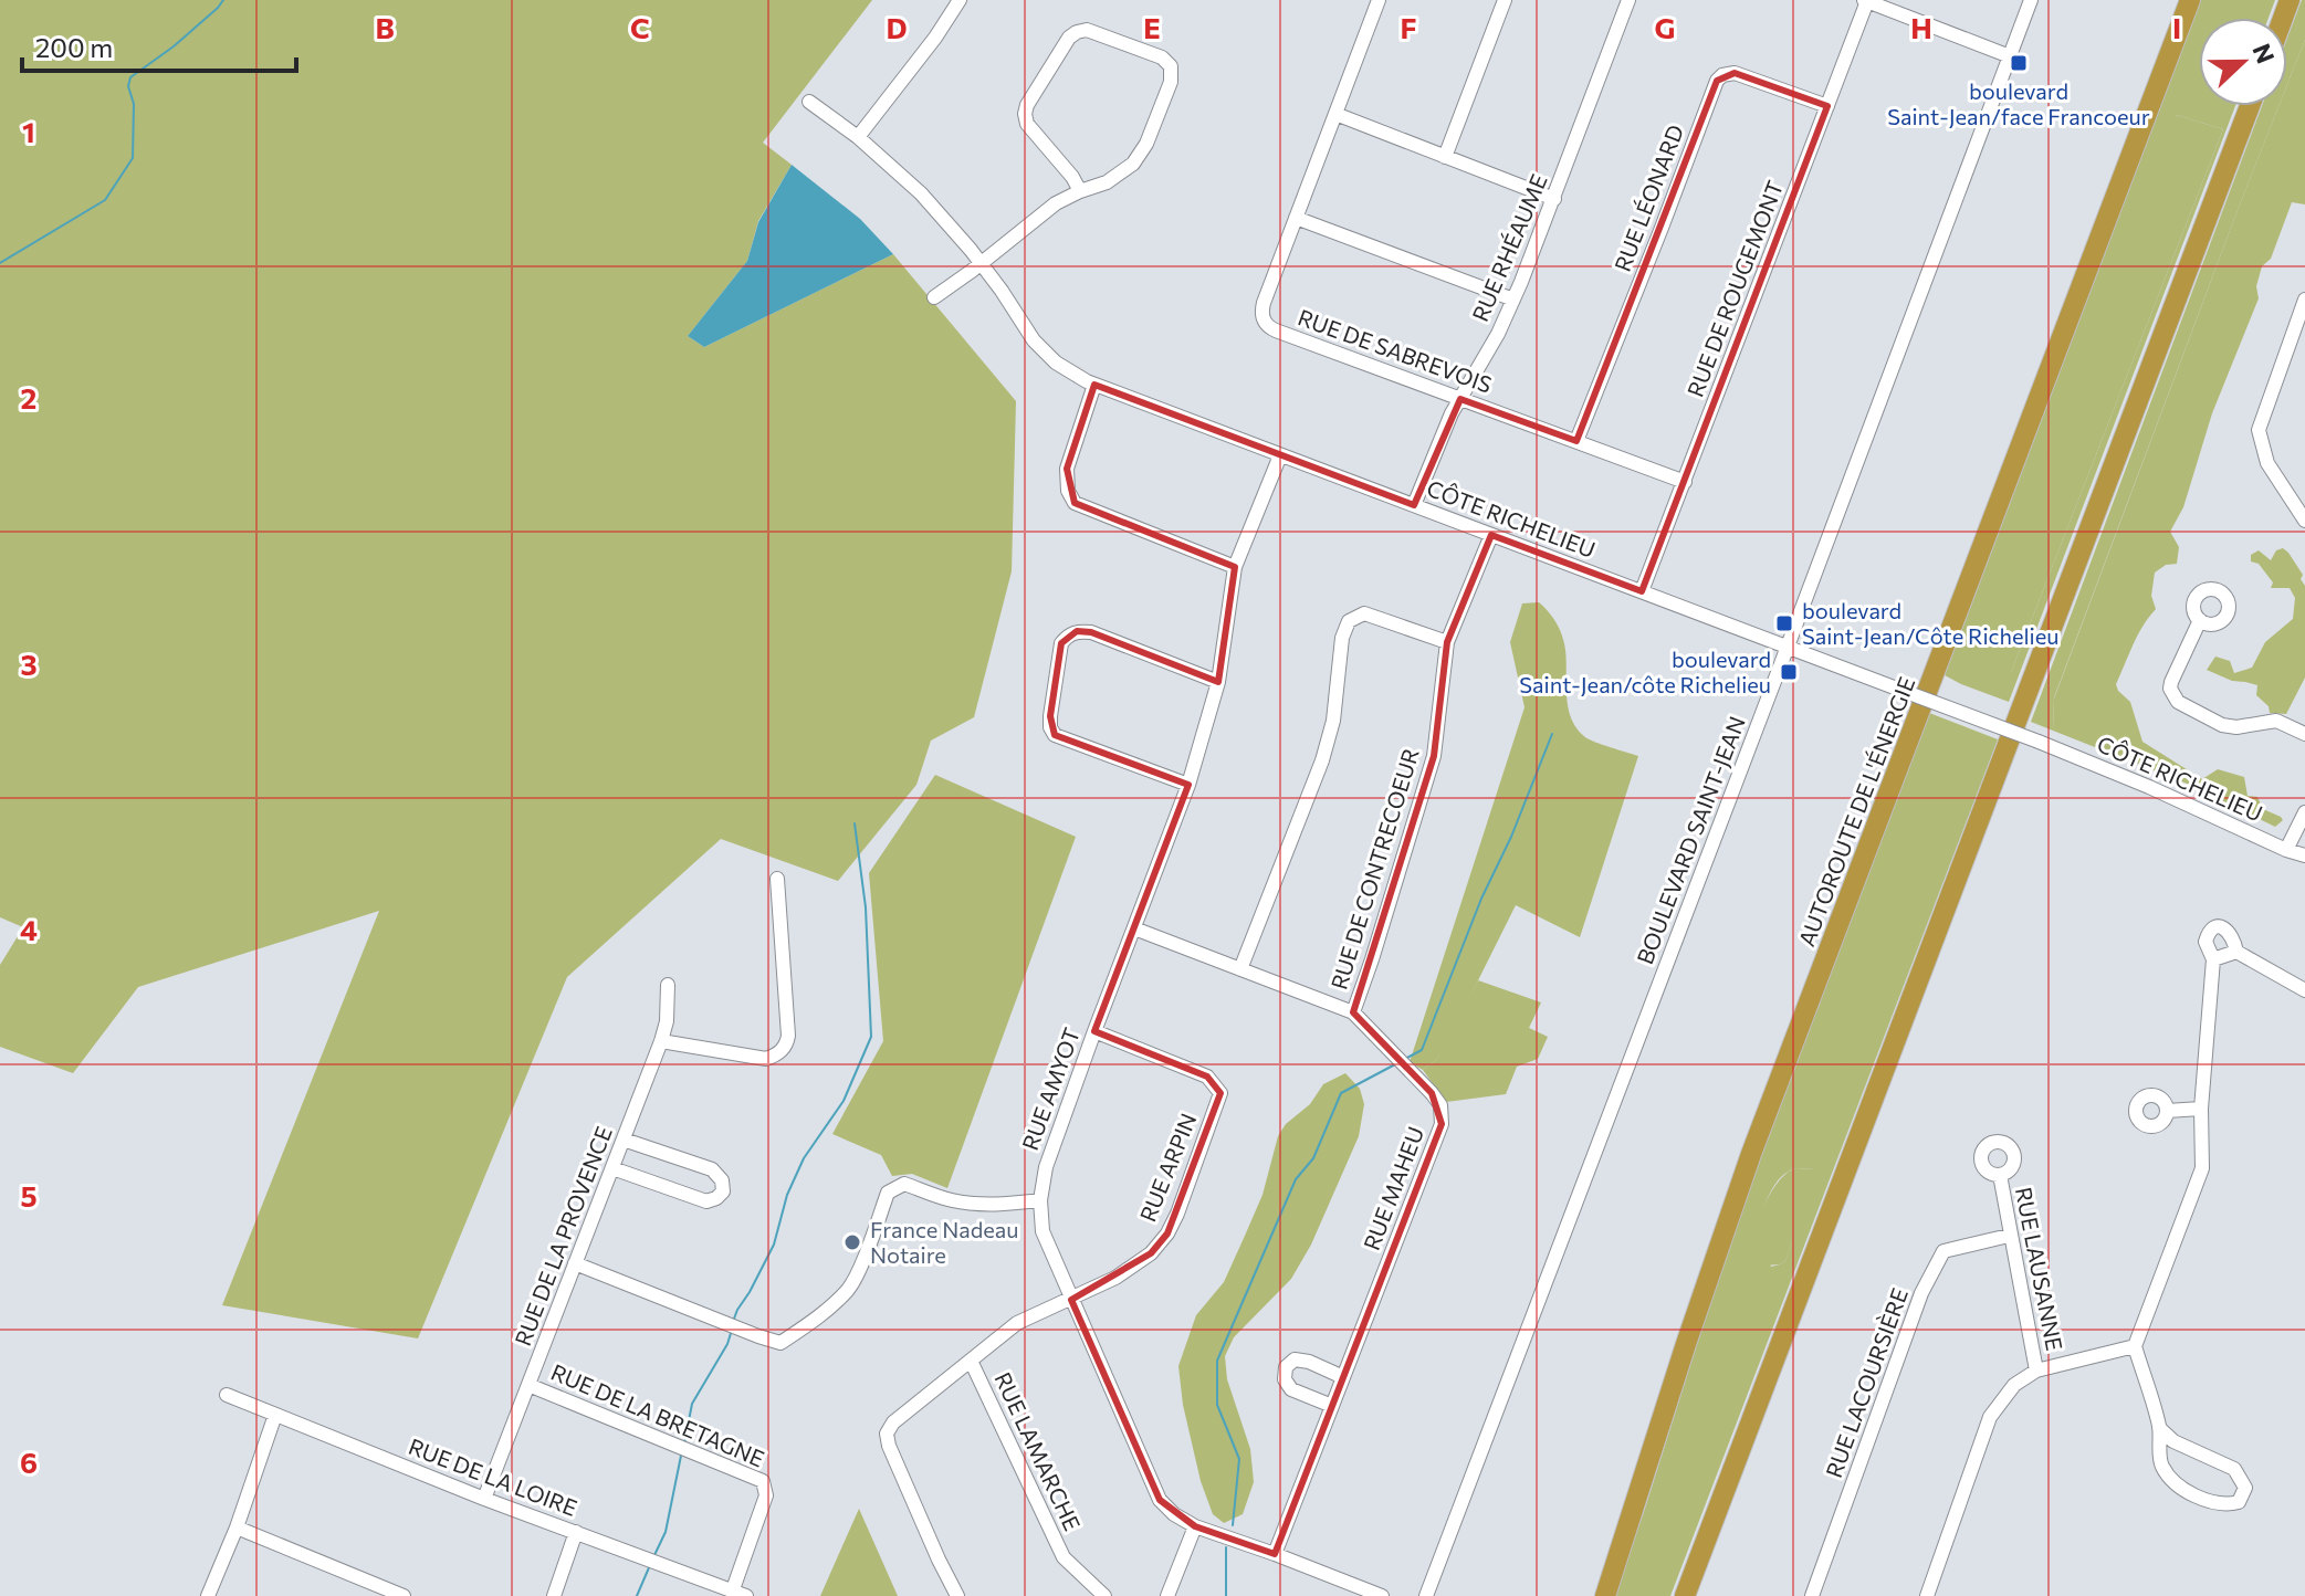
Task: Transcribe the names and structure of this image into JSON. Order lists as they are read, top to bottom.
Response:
{
  "streets": {
    "highway": ["AUTOROUTE DE L'ÉNERGIE"],
    "street": [
      "RUE LÉONARD",
      "RUE RHÉAUME",
      "RUE DE ROUGEMONT",
      "RUE DE SABREVOIS",
      "CÔTE RICHELIEU",
      "BOULEVARD SAINT-JEAN",
      "RUE DE CONTRECOEUR",
      "RUE AMYOT",
      "RUE ARPIN",
      "RUE MAHEU",
      "RUE DE LA PROVENCE",
      "RUE LAUSANNE",
      "RUE LACOURSIÈRE",
      "RUE DE LA BRETAGNE",
      "RUE LAMARCHE",
      "RUE DE LA LOIRE"
    ]
  },
  "crossings": [
    ["RUE LÉONARD", "RUE DE ROUGEMONT"],
    ["RUE LÉONARD", "RUE DE SABREVOIS"],
    ["RUE RHÉAUME", "RUE DE SABREVOIS"],
    ["RUE RHÉAUME", "CÔTE RICHELIEU"],
    ["RUE DE ROUGEMONT", "RUE DE SABREVOIS"],
    ["RUE DE ROUGEMONT", "CÔTE RICHELIEU"],
    ["CÔTE RICHELIEU", "BOULEVARD SAINT-JEAN"],
    ["CÔTE RICHELIEU", "RUE DE CONTRECOEUR"],
    ["CÔTE RICHELIEU", "RUE AMYOT"],
    ["RUE DE CONTRECOEUR", "RUE MAHEU"],
    ["RUE AMYOT", "RUE ARPIN"],
    ["RUE AMYOT", "RUE MAHEU"],
    ["RUE DE LA PROVENCE", "RUE DE LA BRETAGNE"],
    ["RUE DE LA PROVENCE", "RUE DE LA LOIRE"],
    ["RUE LAUSANNE", "RUE LACOURSIÈRE"],
    ["RUE DE LA BRETAGNE", "RUE DE LA LOIRE"]
  ],
  "places": {
    "transit": ["boulevard Saint-Jean/face Francoeur", "boulevard Saint-Jean/Côte Richelieu", "boulevard Saint-Jean/côte Richelieu"],
    "other": ["France Nadeau Notaire"]
  },
  "scale_bar": "200 m",
  "north": "right",
  "grid": {
    "columns": [
      "B",
      "C",
      "D",
      "E",
      "F",
      "G",
      "H",
      "I"
    ],
    "rows": [
      "1",
      "2",
      "3",
      "4",
      "5",
      "6"
    ]
  }
}
